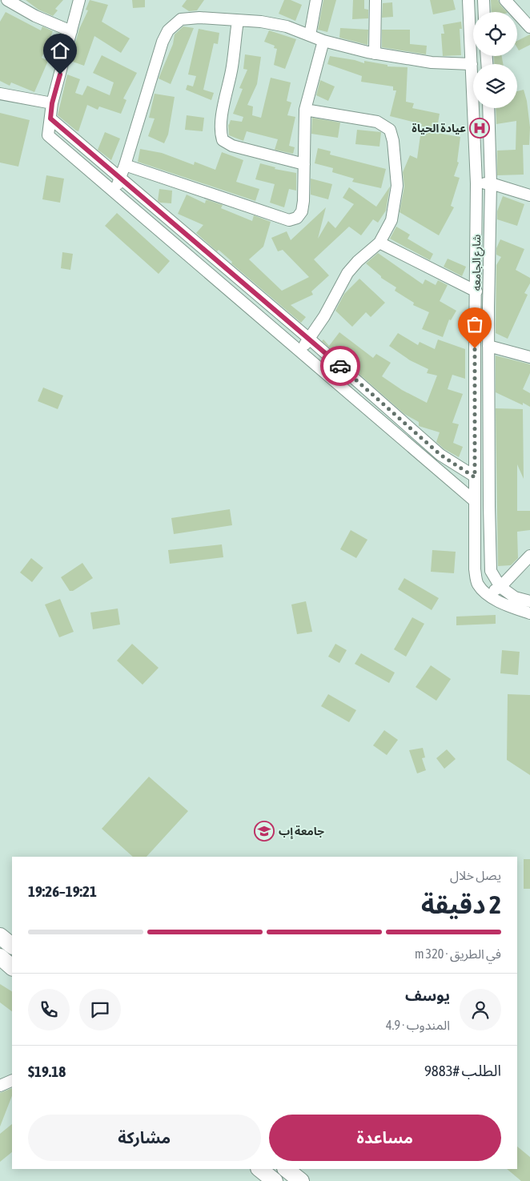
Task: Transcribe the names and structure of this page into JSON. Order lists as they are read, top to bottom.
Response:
{
  "streets": {
    "street": ["شارع الجامعه"]
  },
  "places": {
    "hospital": ["عيادة الحياة"],
    "school or university": ["جامعة إب"]
  },
  "page": {
    "heading": ["2 دقيقة", "يصل خلال", "19:21–19:26"],
    "panel": [
      "يوسف",
      "المندوب · 4.9",
      "الطلب #9883",
      "$19.18"
    ],
    "bar": "في الطريق · 320 m",
    "buttons": ["مساعدة", "مشاركة"]
  }
}
